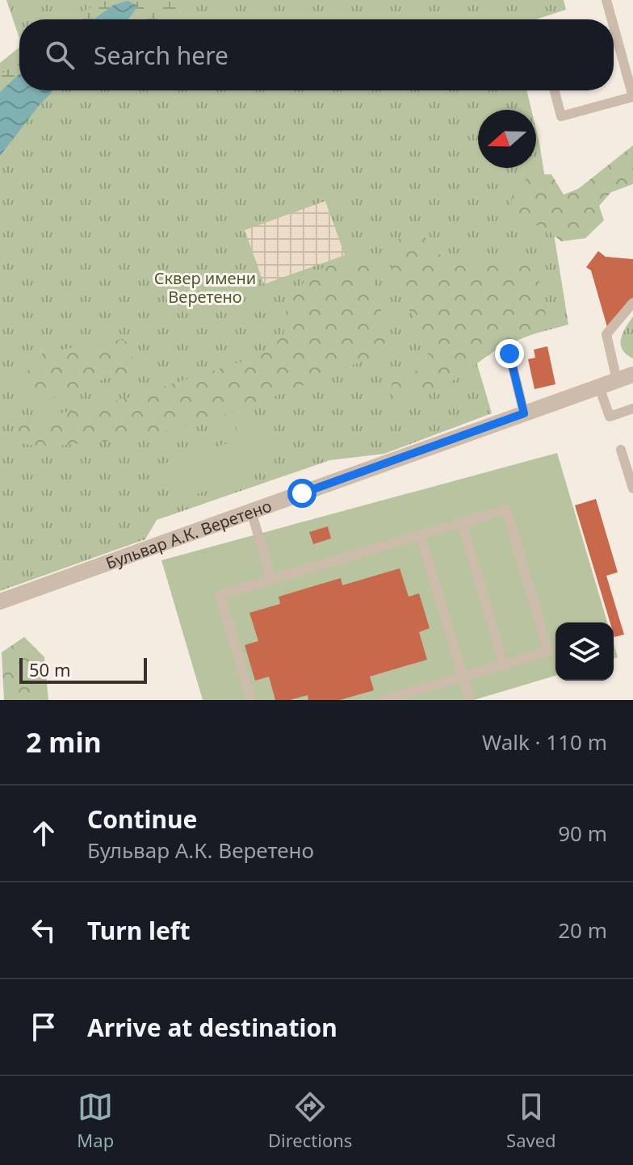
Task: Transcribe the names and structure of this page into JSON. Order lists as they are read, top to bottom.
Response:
{
  "streets": {
    "street": ["Бульвар А.К. Веретено"]
  },
  "parks": ["Сквер имени Веретено"],
  "scale_bar": "50 m",
  "north": "left",
  "page": {
    "search": "Search here",
    "scale": "50 m",
    "heading": ["2 min", "Walk · 110 m"],
    "list": [
      ["Continue", "Бульвар А.К. Веретено", "90 m"],
      ["Turn left", "20 m"],
      "Arrive at destination"
    ],
    "nav": ["Map", "Directions", "Saved"]
  }
}
